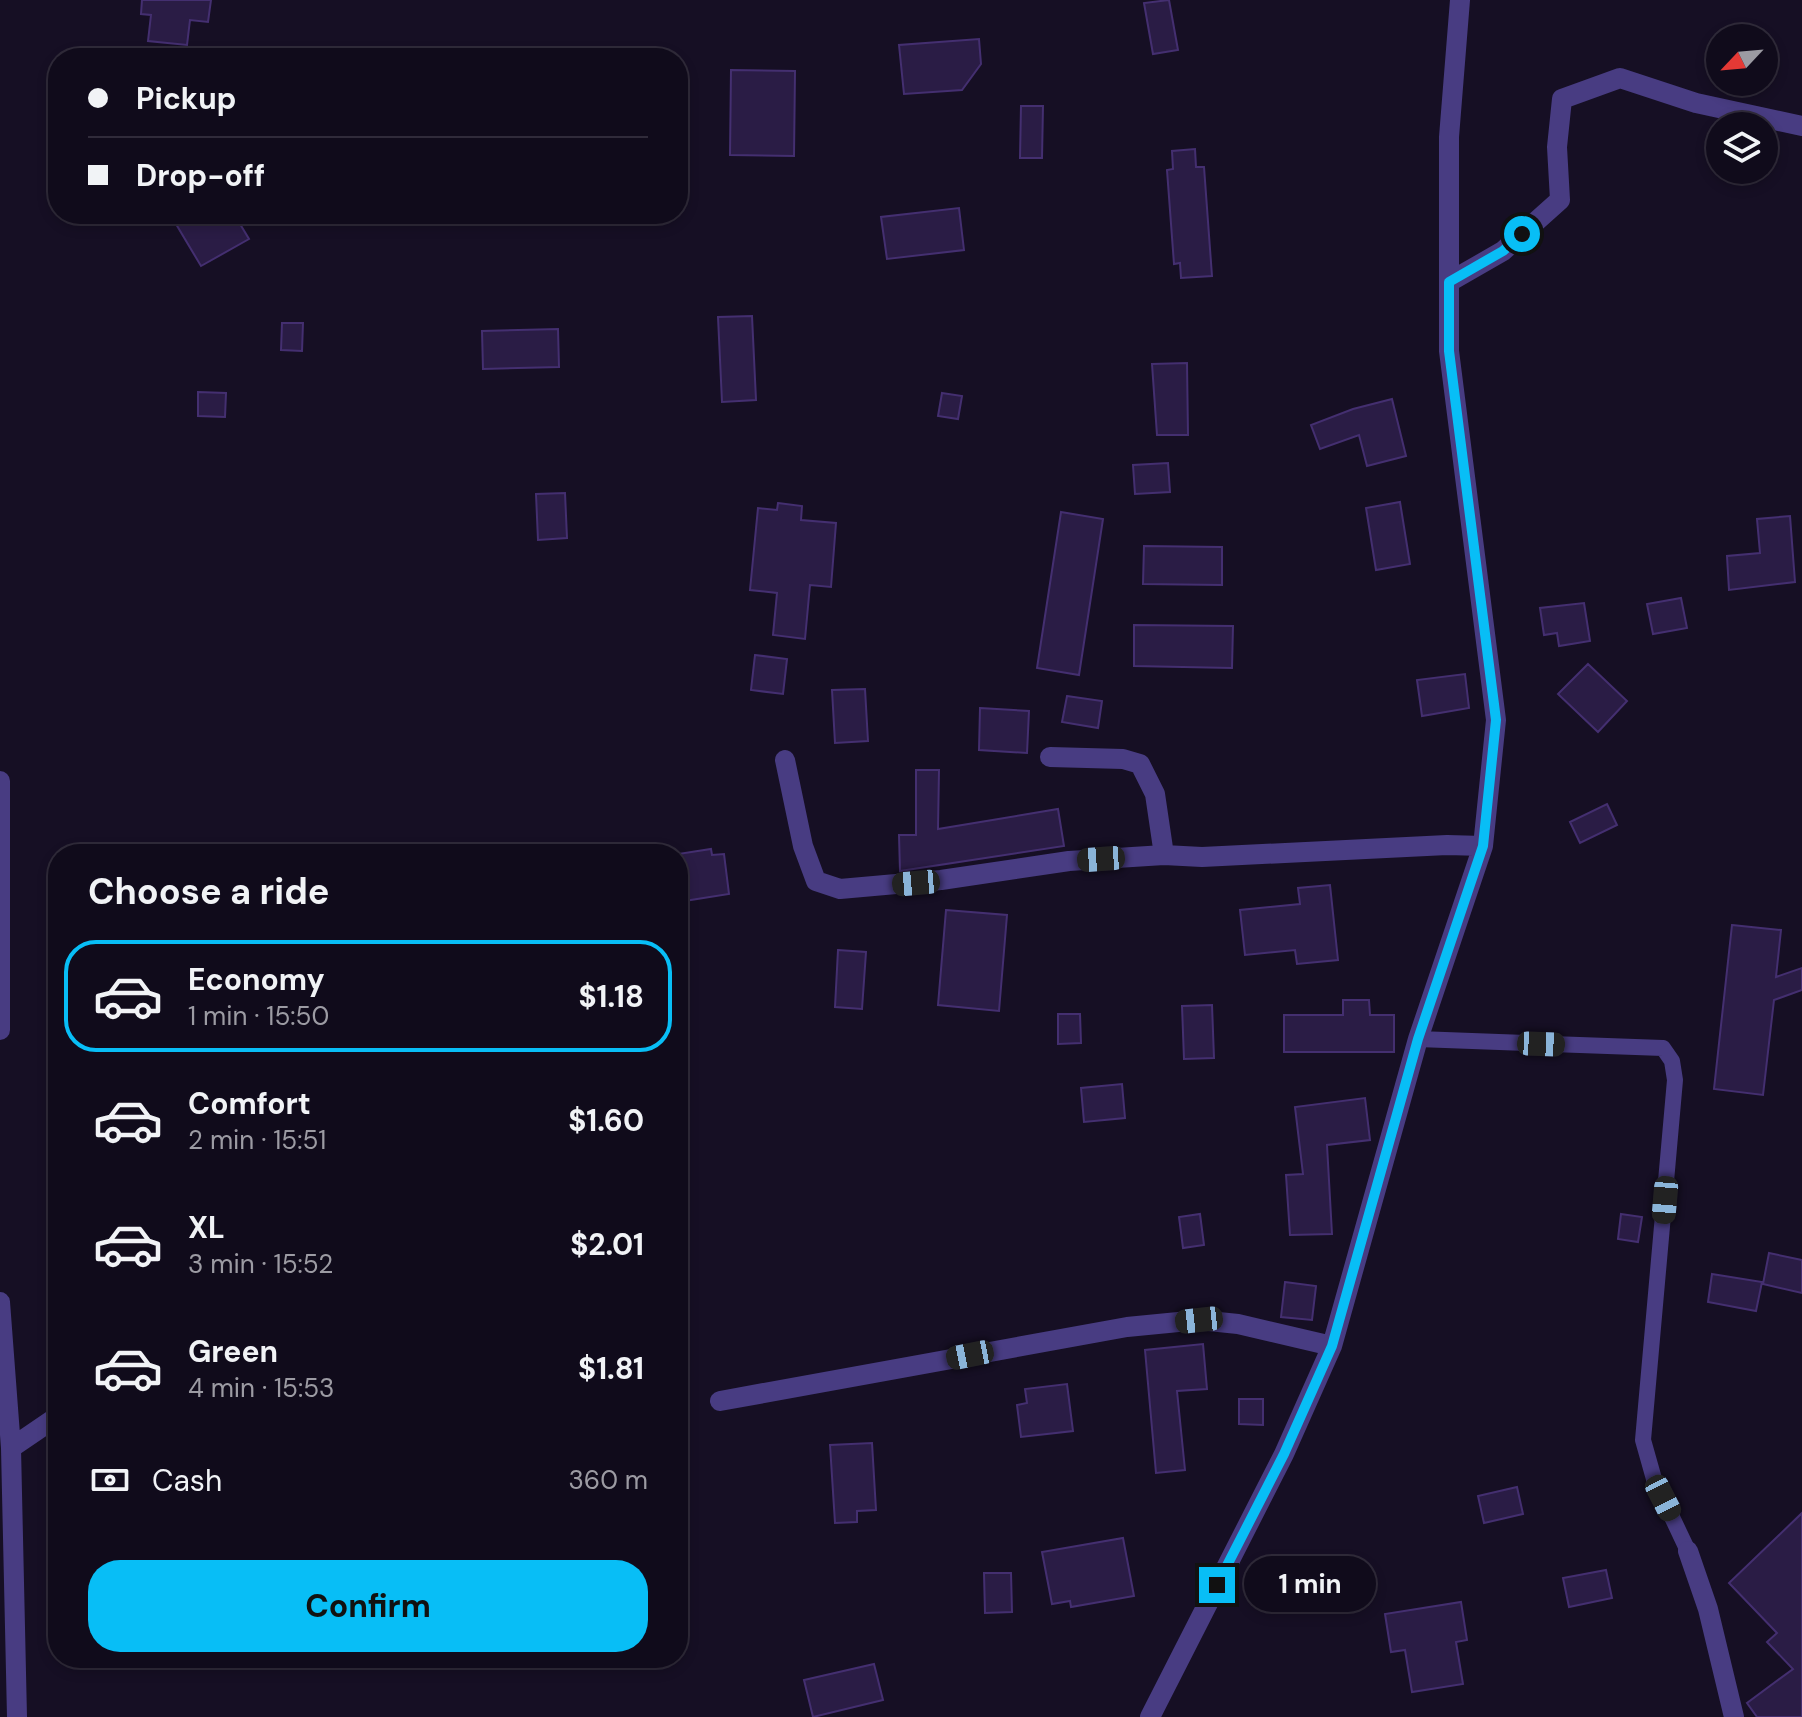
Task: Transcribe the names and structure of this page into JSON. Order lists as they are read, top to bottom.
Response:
{
  "north": "bottom left",
  "page": {
    "banner": ["Pickup", "Drop-off"],
    "heading": "Choose a ride",
    "list": [
      {
        "name": "Economy",
        "note": "1 min · 15:50",
        "value": "$1.18"
      },
      {
        "name": "Comfort",
        "note": "2 min · 15:51",
        "value": "$1.60"
      },
      {
        "name": "XL",
        "note": "3 min · 15:52",
        "value": "$2.01"
      },
      {
        "name": "Green",
        "note": "4 min · 15:53",
        "value": "$1.81"
      }
    ],
    "pay": ["Cash", "360 m"],
    "buttons": "Confirm",
    "bubble": "1 min"
  }
}
